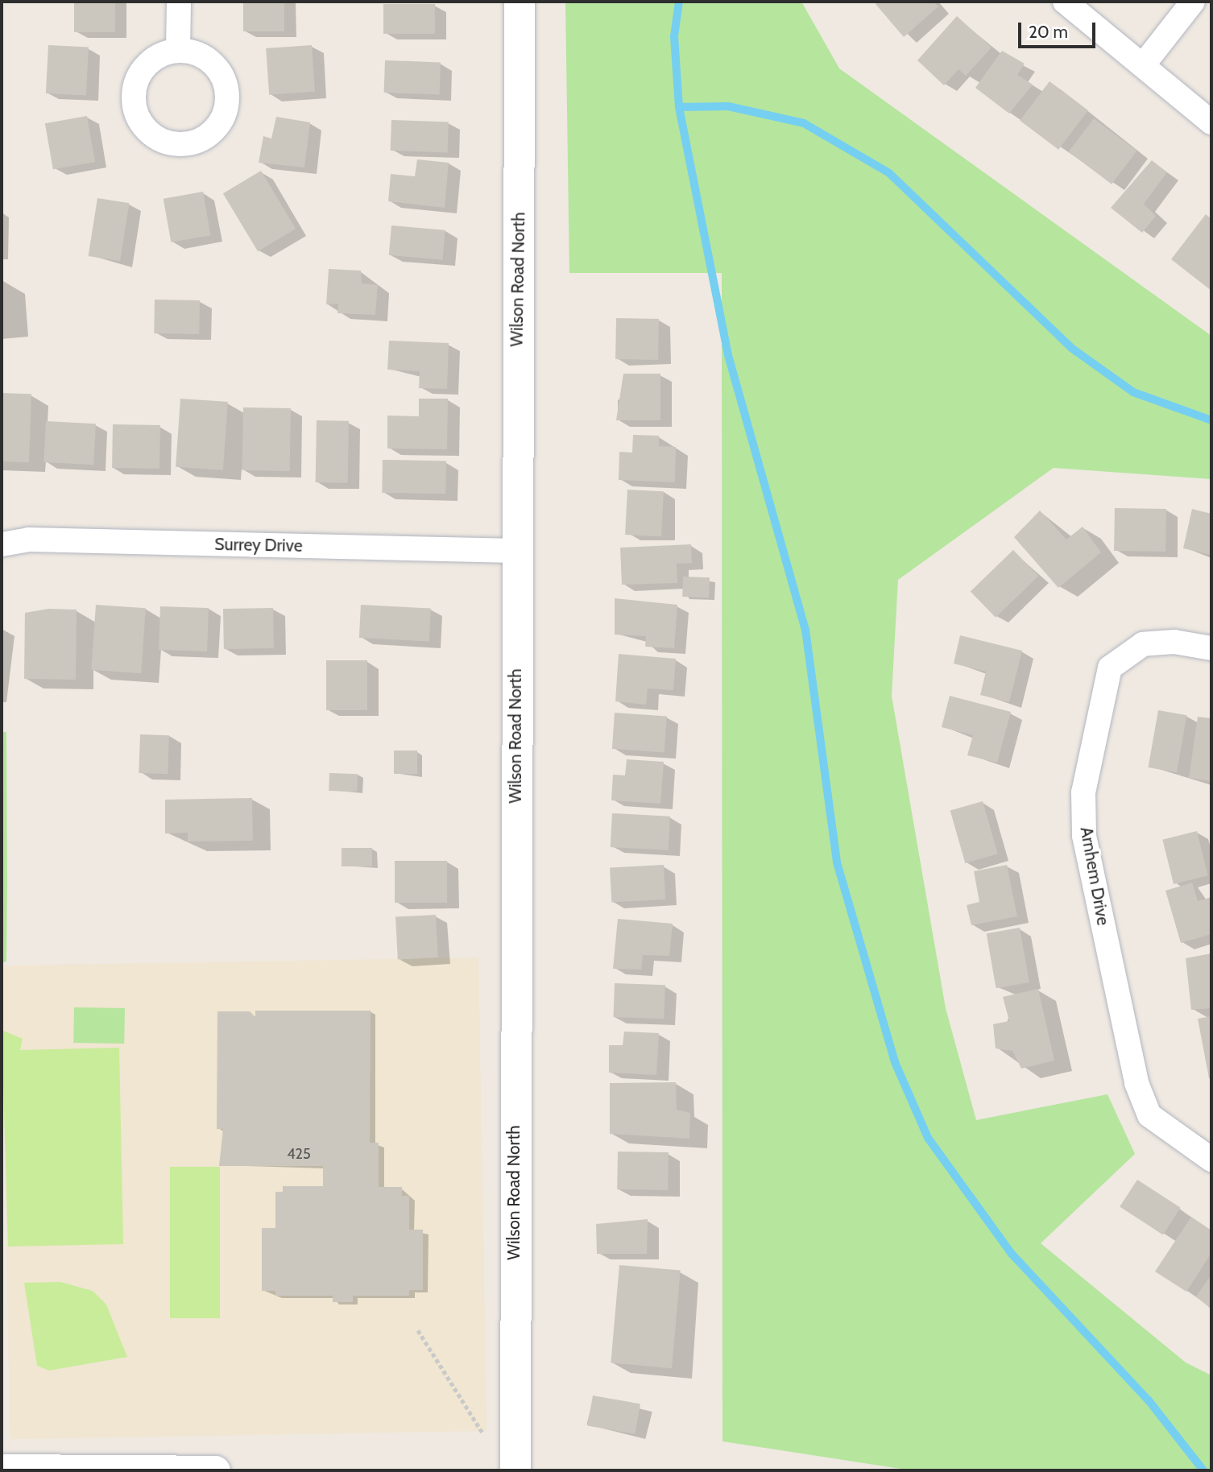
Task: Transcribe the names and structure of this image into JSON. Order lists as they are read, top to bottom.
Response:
{
  "streets": {
    "main road": ["Wilson Road North"],
    "street": ["Surrey Drive", "Arnhem Drive"]
  },
  "crossings": [
    ["Wilson Road North", "Surrey Drive"]
  ],
  "house_numbers": ["425"],
  "scale_bar": "20 m"
}
